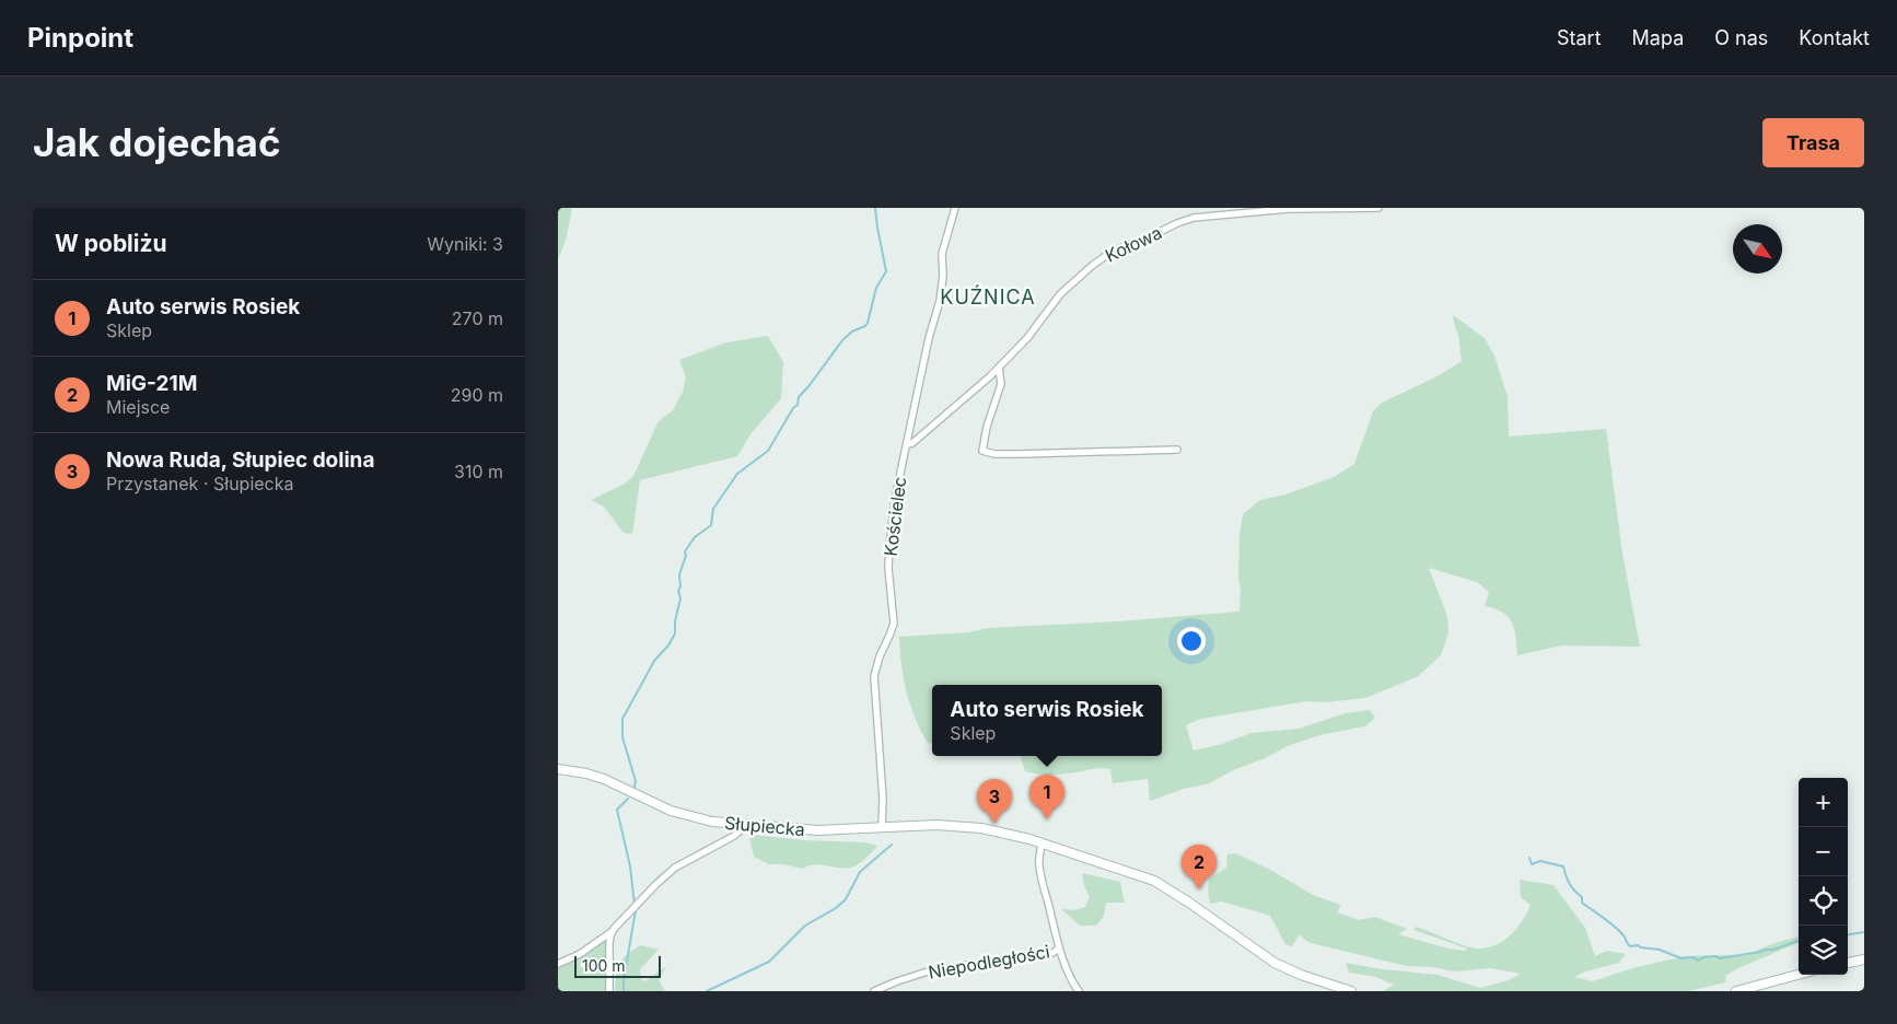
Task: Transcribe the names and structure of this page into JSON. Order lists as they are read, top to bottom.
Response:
{
  "streets": {
    "main road": ["Słupiecka"],
    "street": ["Kołowa", "Kościelec", "Niepodległości"]
  },
  "crossings": [
    ["Kołowa", "Kościelec"],
    ["Kościelec", "Słupiecka"]
  ],
  "districts": ["KUŹNICA"],
  "scale_bar": "100 m",
  "north": "bottom right",
  "page": {
    "header": "Pinpoint",
    "nav": [
      "Start",
      "Mapa",
      "O nas",
      "Kontakt"
    ],
    "buttons": "Trasa",
    "title": "Jak dojechać",
    "heading": ["W pobliżu", "Wyniki: 3"],
    "list": [
      {
        "mark": "1",
        "name": "Auto serwis Rosiek",
        "note": "Sklep",
        "value": "270 m"
      },
      {
        "mark": "2",
        "name": "MiG-21M",
        "note": "Miejsce",
        "value": "290 m"
      },
      {
        "mark": "3",
        "name": "Nowa Ruda, Słupiec dolina",
        "note": "Przystanek · Słupiecka",
        "value": "310 m"
      }
    ],
    "popup": ["Auto serwis Rosiek", "Sklep"],
    "pins": ["1", "3", "2"],
    "map_buttons": ["+", "−"],
    "scale": "100 m"
  }
}
